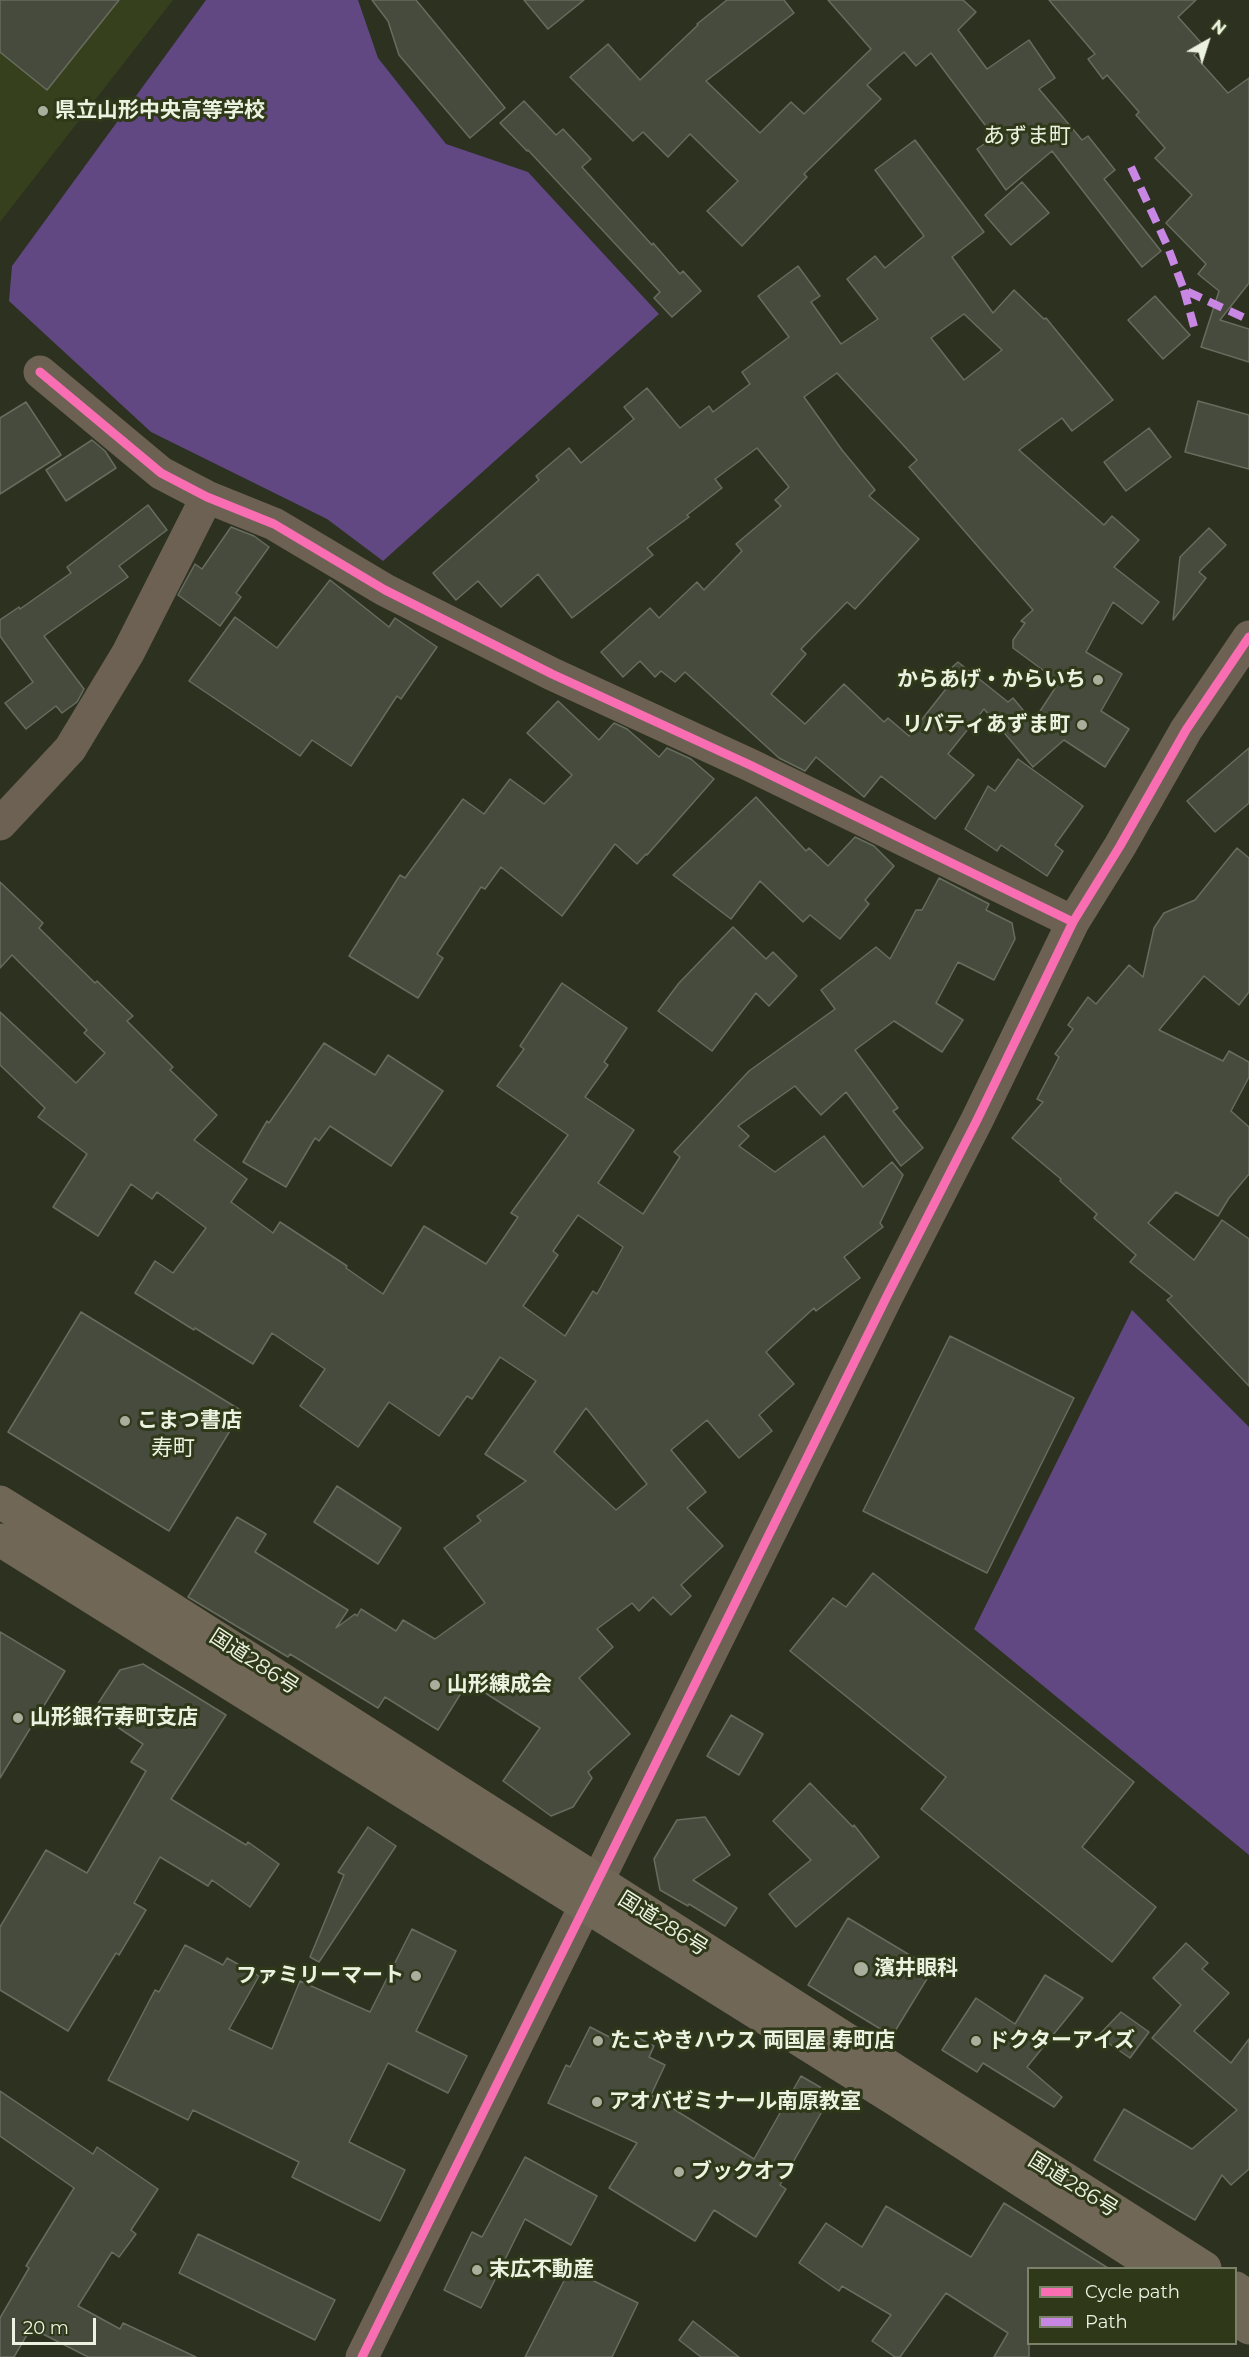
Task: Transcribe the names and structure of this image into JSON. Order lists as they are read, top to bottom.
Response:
{
  "streets": {
    "highway": ["国道286号"]
  },
  "districts": ["あずま町", "寿町"],
  "places": [
    "県立山形中央高等学校",
    "からあげ・からいち",
    "リバティあずま町",
    "こまつ書店",
    "山形練成会",
    "山形銀行寿町支店",
    "濱井眼科",
    "ファミリーマート",
    "たこやきハウス 両国屋 寿町店",
    "ドクターアイズ",
    "アオバゼミナール南原教室",
    "ブックオフ",
    "末広不動産"
  ],
  "legend": ["Cycle path", "Path"],
  "scale_bar": "20 m",
  "north": "top right"
}
